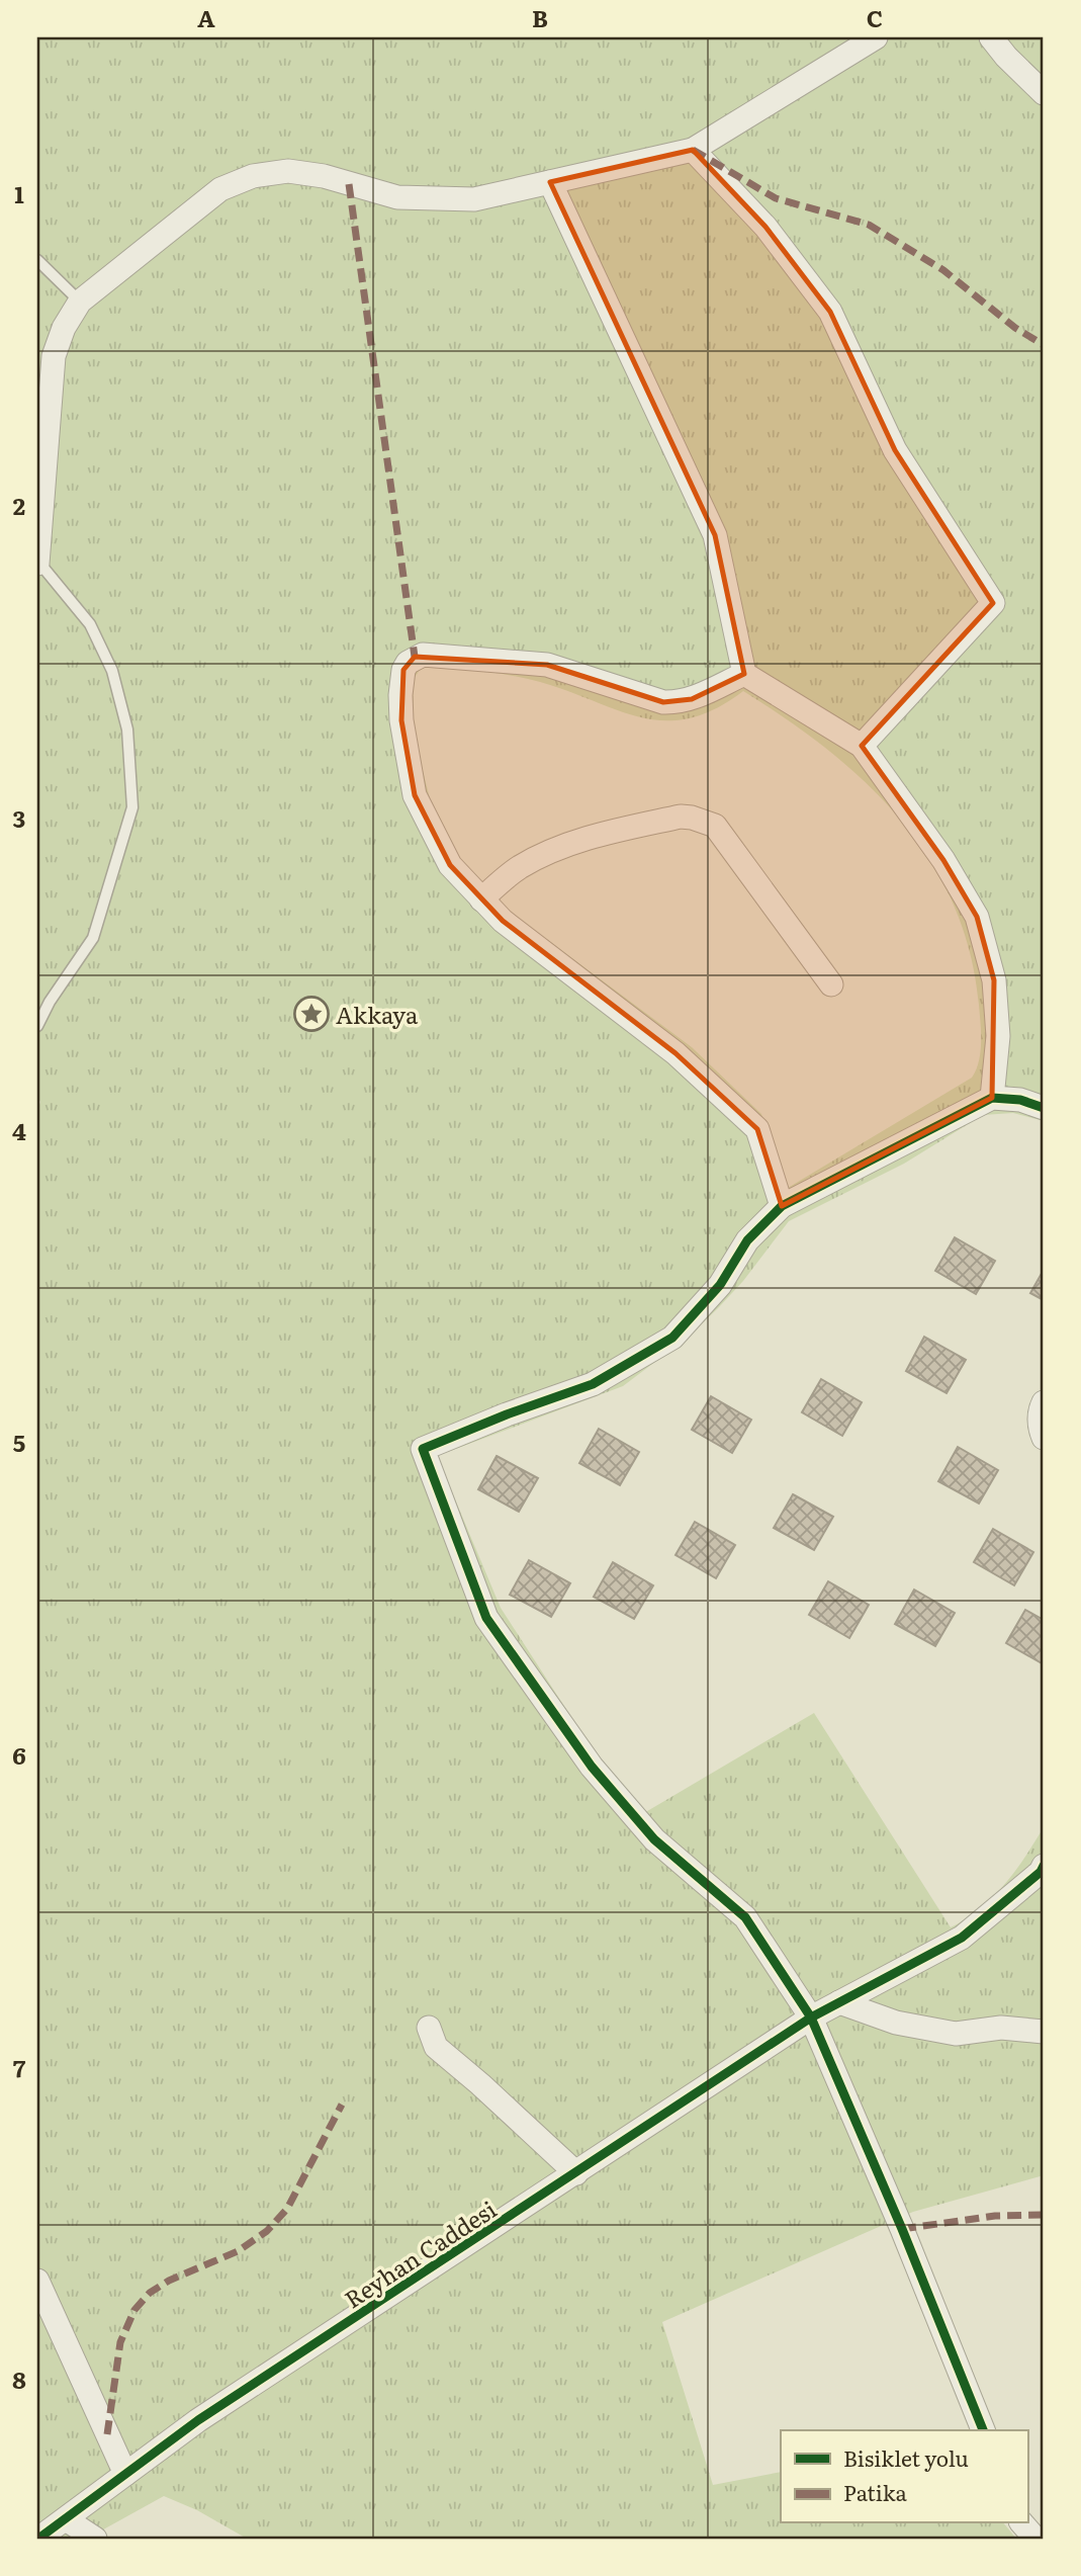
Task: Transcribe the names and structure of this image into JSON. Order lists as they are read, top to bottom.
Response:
{
  "streets": {
    "street": ["Reyhan Caddesi"]
  },
  "places": {
    "place": ["Akkaya"]
  },
  "legend": ["Bisiklet yolu", "Patika"],
  "grid": {
    "columns": ["A", "B", "C"],
    "rows": [
      "1",
      "2",
      "3",
      "4",
      "5",
      "6",
      "7",
      "8"
    ]
  }
}
